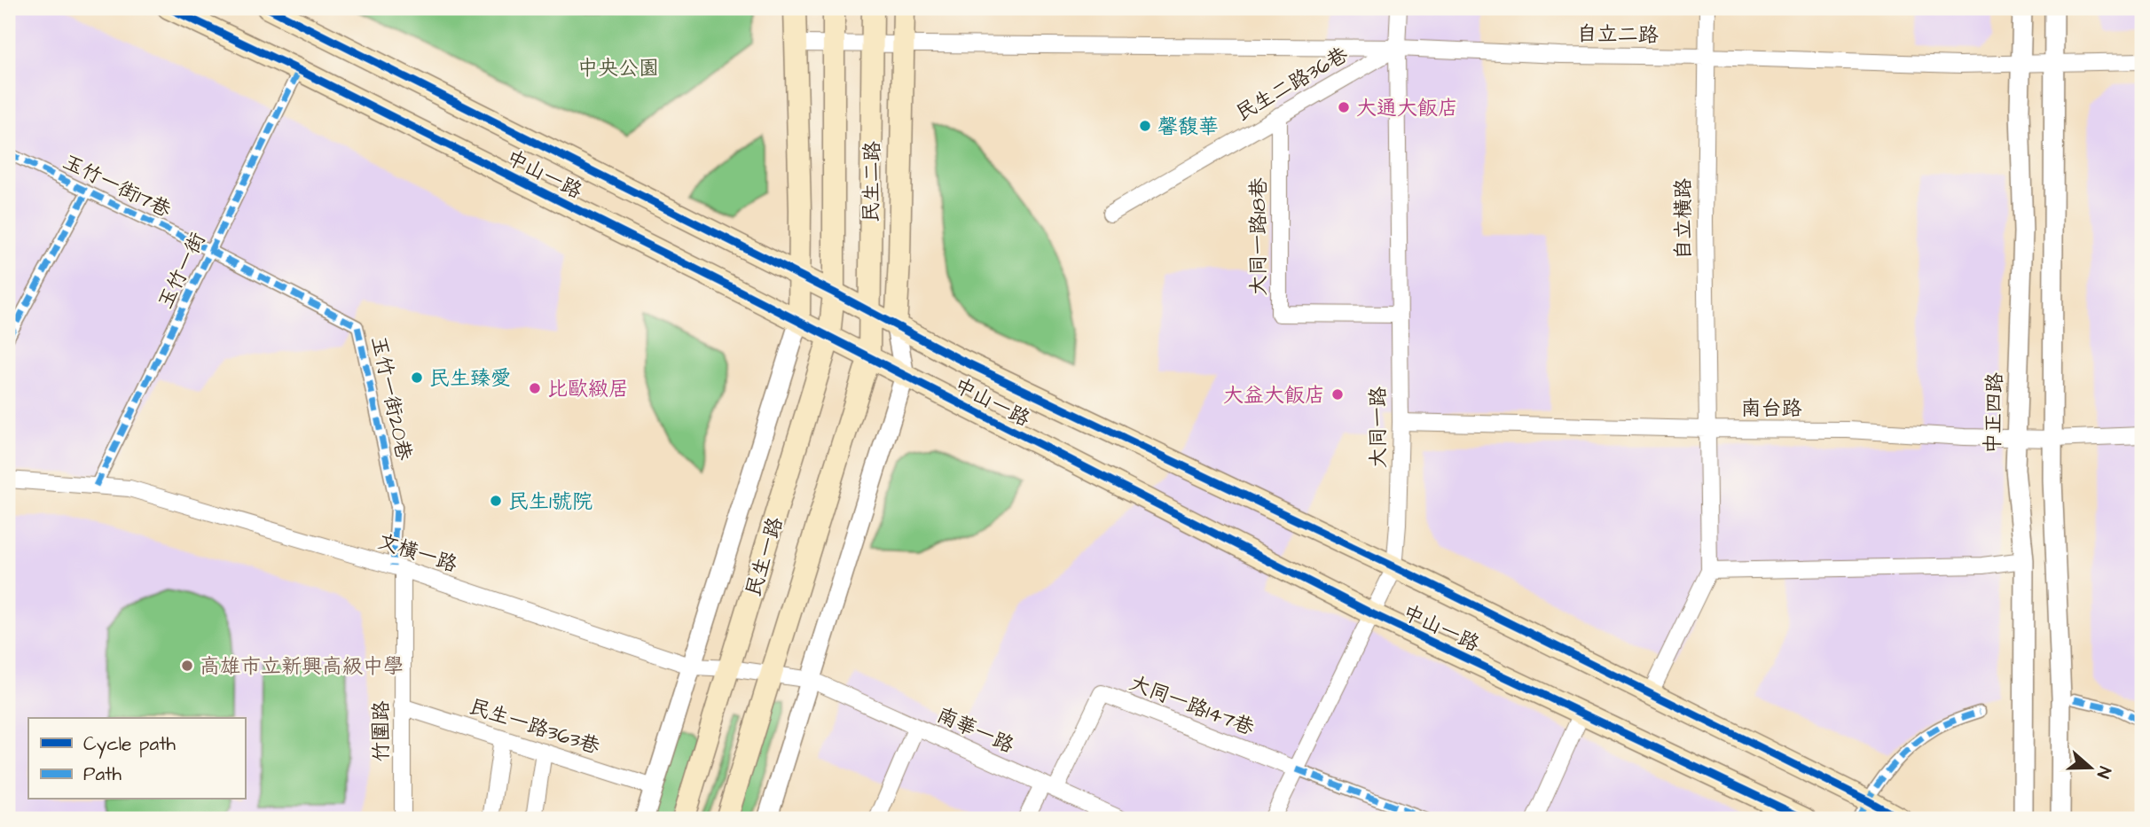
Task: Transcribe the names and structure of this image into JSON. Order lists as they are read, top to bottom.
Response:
{
  "streets": {
    "main road": ["中山一路", "民生二路", "民生一路"],
    "street": [
      "自立二路",
      "民生二路36巷",
      "玉竹一街17巷",
      "自立橫路",
      "大同一路18巷",
      "玉竹一街",
      "玉竹一街20巷",
      "南台路",
      "中正四路",
      "大同一路",
      "文橫一路",
      "大同一路147巷",
      "民生一路363巷",
      "南華一路",
      "竹圍路"
    ]
  },
  "crossings": [
    ["自立二路", "民生二路36巷"],
    ["自立二路", "民生二路"],
    ["自立二路", "自立橫路"],
    ["自立二路", "中正四路"],
    ["自立二路", "大同一路"],
    ["民生二路36巷", "大同一路18巷"],
    ["民生二路36巷", "大同一路"],
    ["中山一路", "民生二路"],
    ["中山一路", "玉竹一街"],
    ["中山一路", "大同一路"],
    ["中山一路", "民生一路"],
    ["民生二路", "民生一路"],
    ["玉竹一街17巷", "玉竹一街"],
    ["玉竹一街17巷", "玉竹一街20巷"],
    ["自立橫路", "南台路"],
    ["大同一路18巷", "大同一路"],
    ["玉竹一街", "玉竹一街20巷"],
    ["玉竹一街", "文橫一路"],
    ["玉竹一街20巷", "文橫一路"],
    ["玉竹一街20巷", "竹圍路"],
    ["南台路", "中正四路"],
    ["南台路", "大同一路"],
    ["大同一路", "大同一路147巷"],
    ["文橫一路", "民生一路"],
    ["文橫一路", "南華一路"],
    ["文橫一路", "竹圍路"],
    ["民生一路", "民生一路363巷"],
    ["大同一路147巷", "南華一路"],
    ["民生一路363巷", "竹圍路"]
  ],
  "parks": ["中央公園"],
  "places": [
    "大通大飯店",
    "馨馥華",
    "民生臻愛",
    "比歐緻居",
    "大益大飯店",
    "民生1號院",
    "高雄市立新興高級中學"
  ],
  "legend": ["Cycle path", "Path"],
  "north": "right"
}
